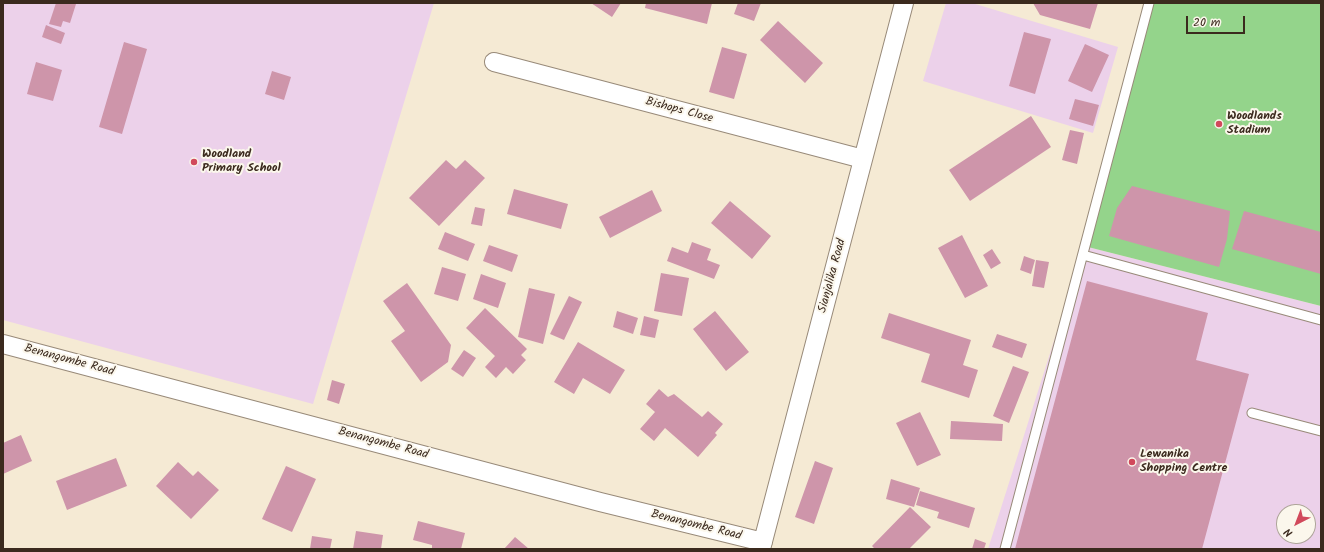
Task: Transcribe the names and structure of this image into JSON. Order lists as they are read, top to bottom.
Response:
{
  "streets": {
    "street": ["Bishops Close", "Sianjalika Road", "Benangombe Road"]
  },
  "crossings": [
    ["Bishops Close", "Sianjalika Road"],
    ["Sianjalika Road", "Benangombe Road"]
  ],
  "places": ["Woodlands Stadium", "Woodland Primary School", "Lewanika Shopping Centre"],
  "scale_bar": "20 m",
  "north": "bottom left"
}
